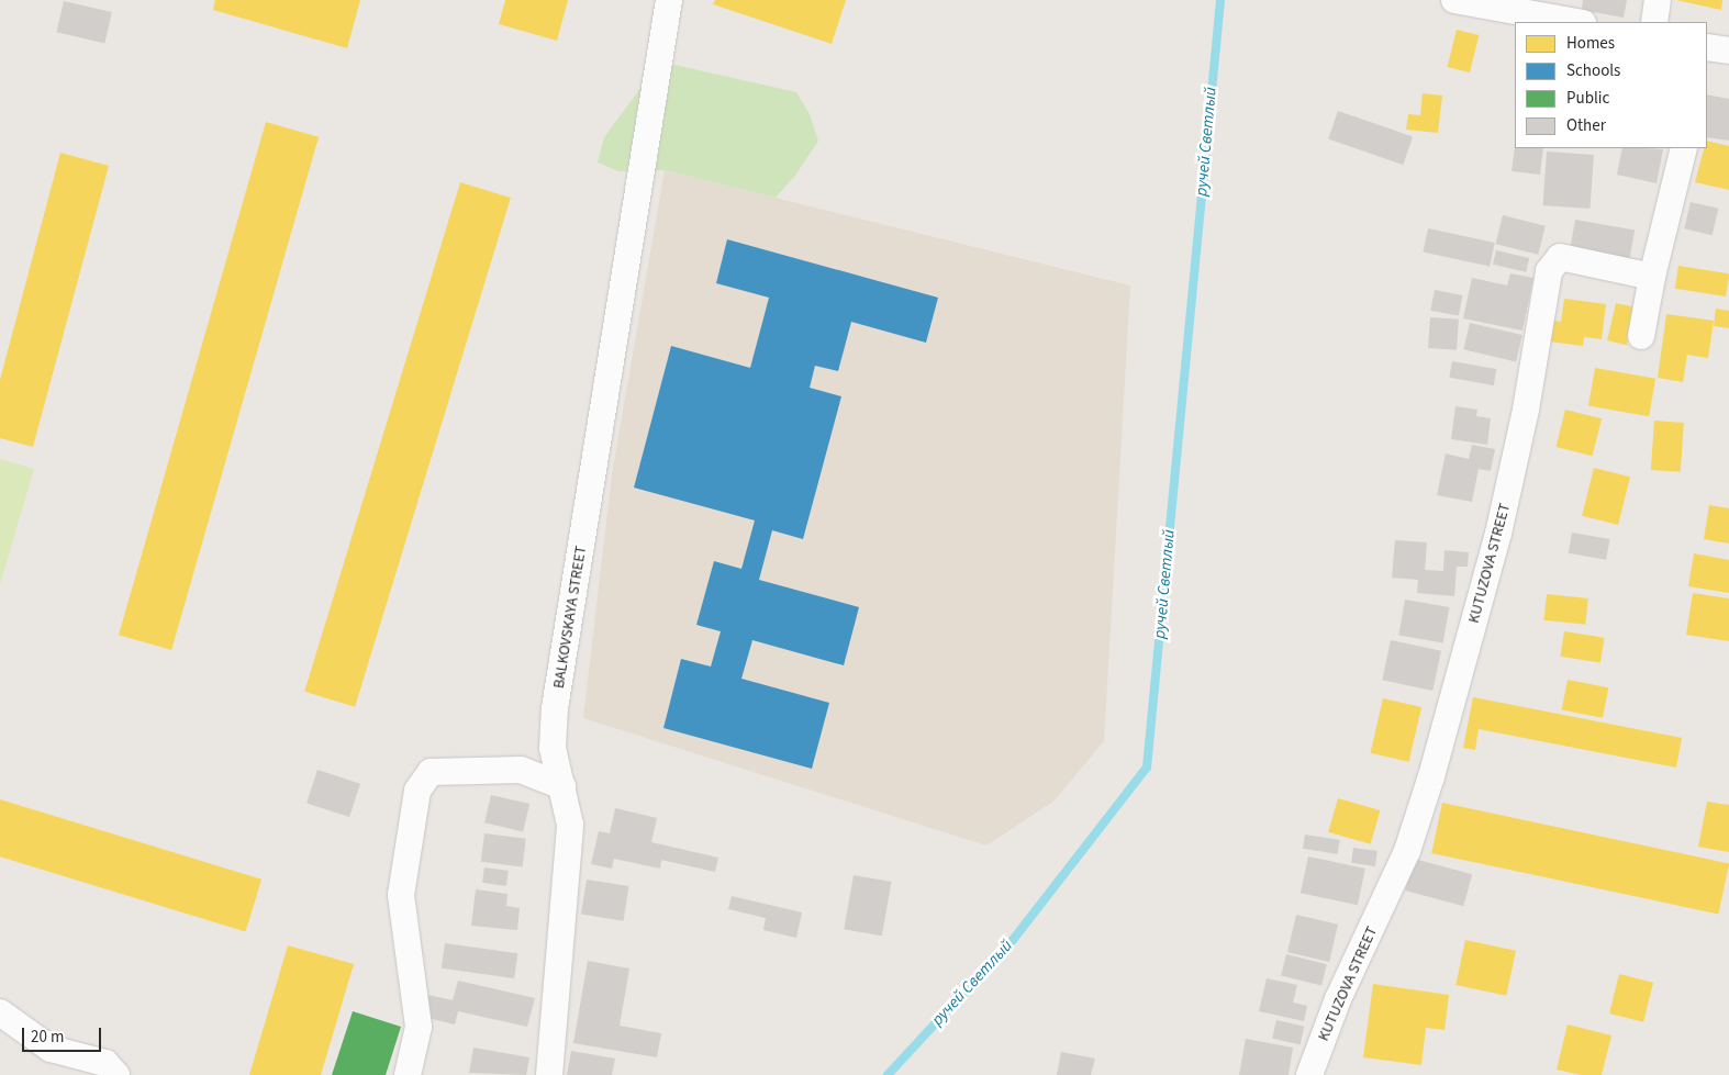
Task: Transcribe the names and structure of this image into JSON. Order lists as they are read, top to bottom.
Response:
{
  "streets": {
    "street": ["KUTUZOVA STREET", "BALKOVSKAYA STREET"]
  },
  "water": ["ручей Светлый"],
  "legend": [
    "Homes",
    "Schools",
    "Public",
    "Other"
  ],
  "scale_bar": "20 m"
}
